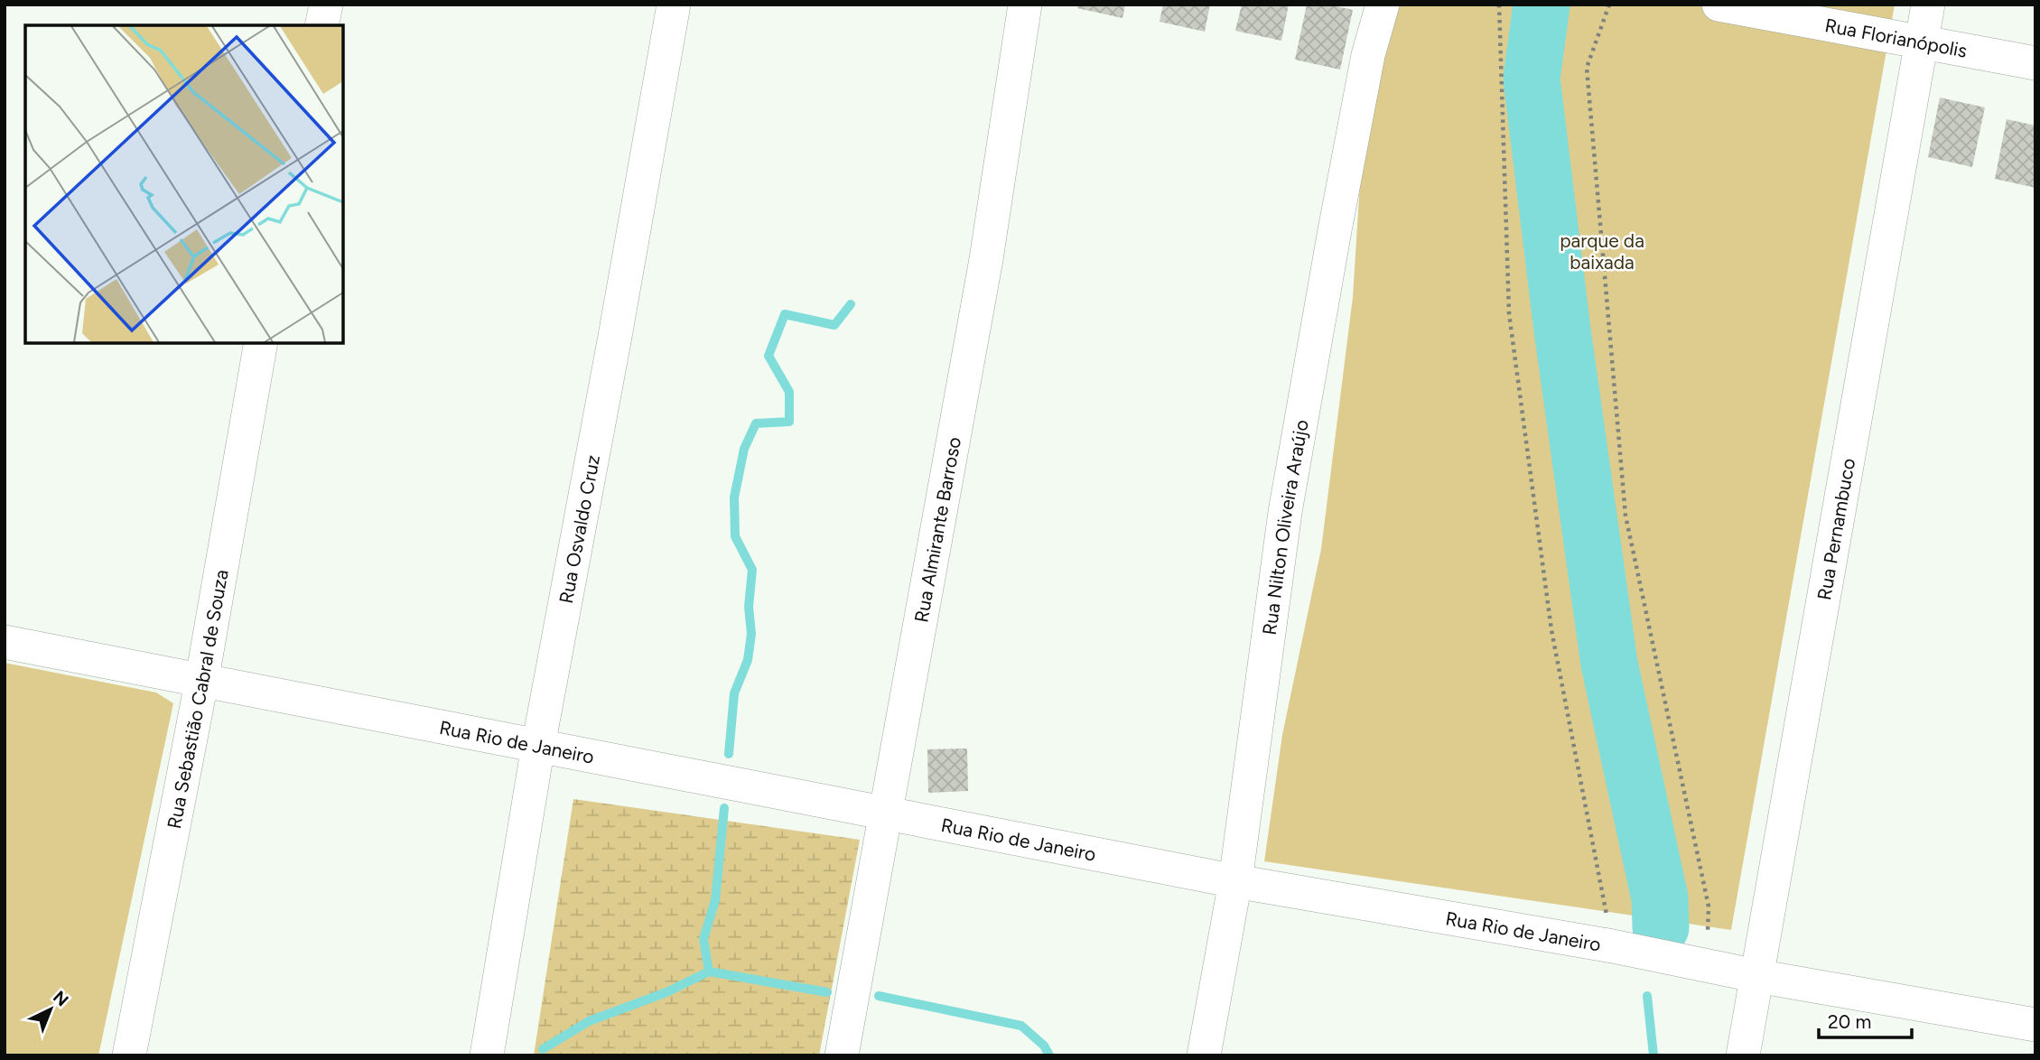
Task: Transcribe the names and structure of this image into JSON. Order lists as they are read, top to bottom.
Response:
{
  "streets": {
    "street": [
      "Rua Florianópolis",
      "Rua Nilton Oliveira Araújo",
      "Rua Osvaldo Cruz",
      "Rua Pernambuco",
      "Rua Almirante Barroso",
      "Rua Sebastião Cabral de Souza",
      "Rua Rio de Janeiro"
    ]
  },
  "crossings": [
    ["Rua Florianópolis", "Rua Pernambuco"],
    ["Rua Nilton Oliveira Araújo", "Rua Rio de Janeiro"],
    ["Rua Osvaldo Cruz", "Rua Rio de Janeiro"],
    ["Rua Pernambuco", "Rua Rio de Janeiro"],
    ["Rua Almirante Barroso", "Rua Rio de Janeiro"],
    ["Rua Sebastião Cabral de Souza", "Rua Rio de Janeiro"]
  ],
  "parks": ["parque da baixada"],
  "scale_bar": "20 m",
  "north": "top right"
}
